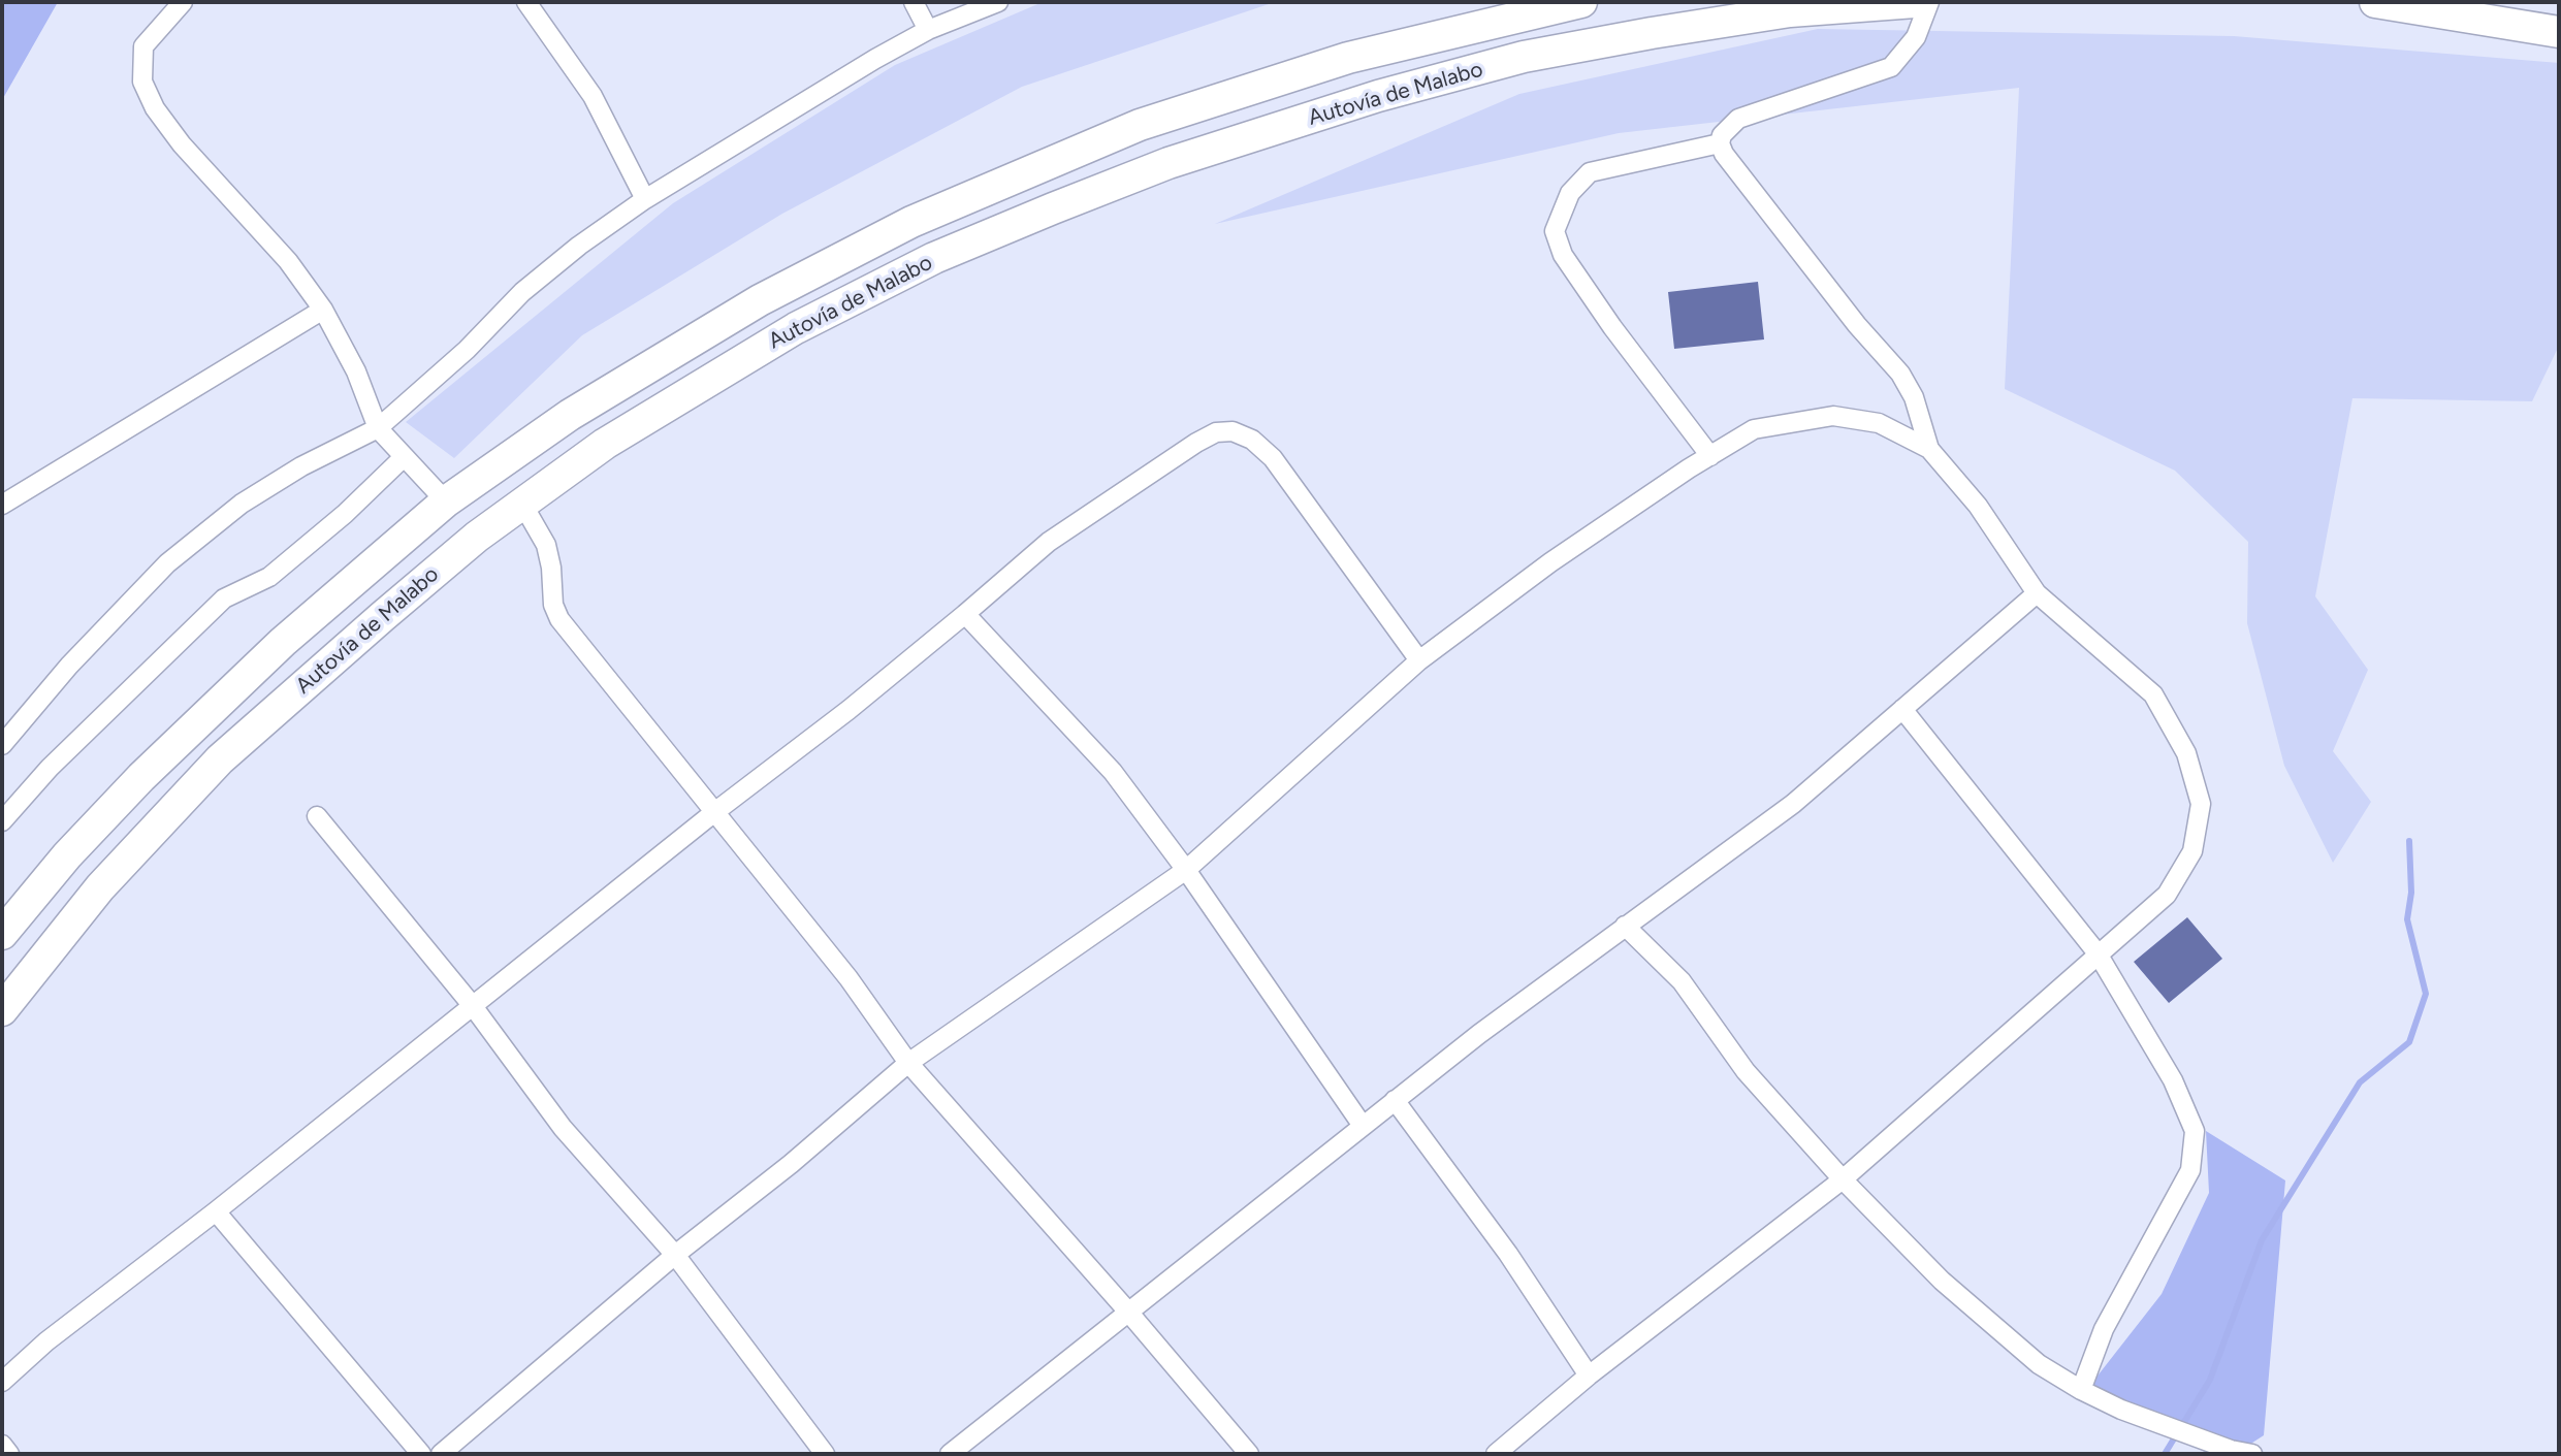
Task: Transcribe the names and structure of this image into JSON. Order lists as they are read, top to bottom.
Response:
{
  "streets": {
    "highway": ["Autovía de Malabo"]
  }
}
